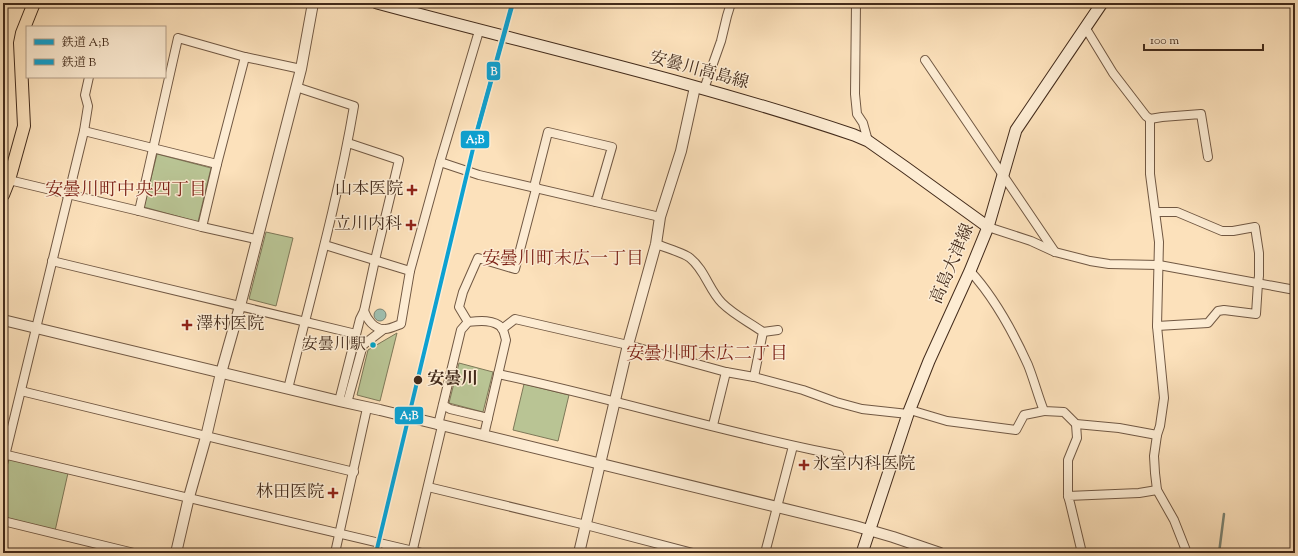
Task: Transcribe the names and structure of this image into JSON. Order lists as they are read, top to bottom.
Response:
{
  "streets": {
    "main road": ["安曇川高島線", "高島大津線"]
  },
  "crossings": [
    ["安曇川高島線", "高島大津線"]
  ],
  "districts": ["安曇川町中央四丁目", "安曇川町末広一丁目", "安曇川町末広二丁目"],
  "places": {
    "health": [
      "山本医院",
      "立川内科",
      "澤村医院",
      "氷室内科医院",
      "林田医院"
    ],
    "other": ["安曇川駅", "安曇川"]
  },
  "lines": ["rail line A;B", "rail line B"],
  "legend": ["鉄道 A;B", "鉄道 B"],
  "scale_bar": "100 m"
}
